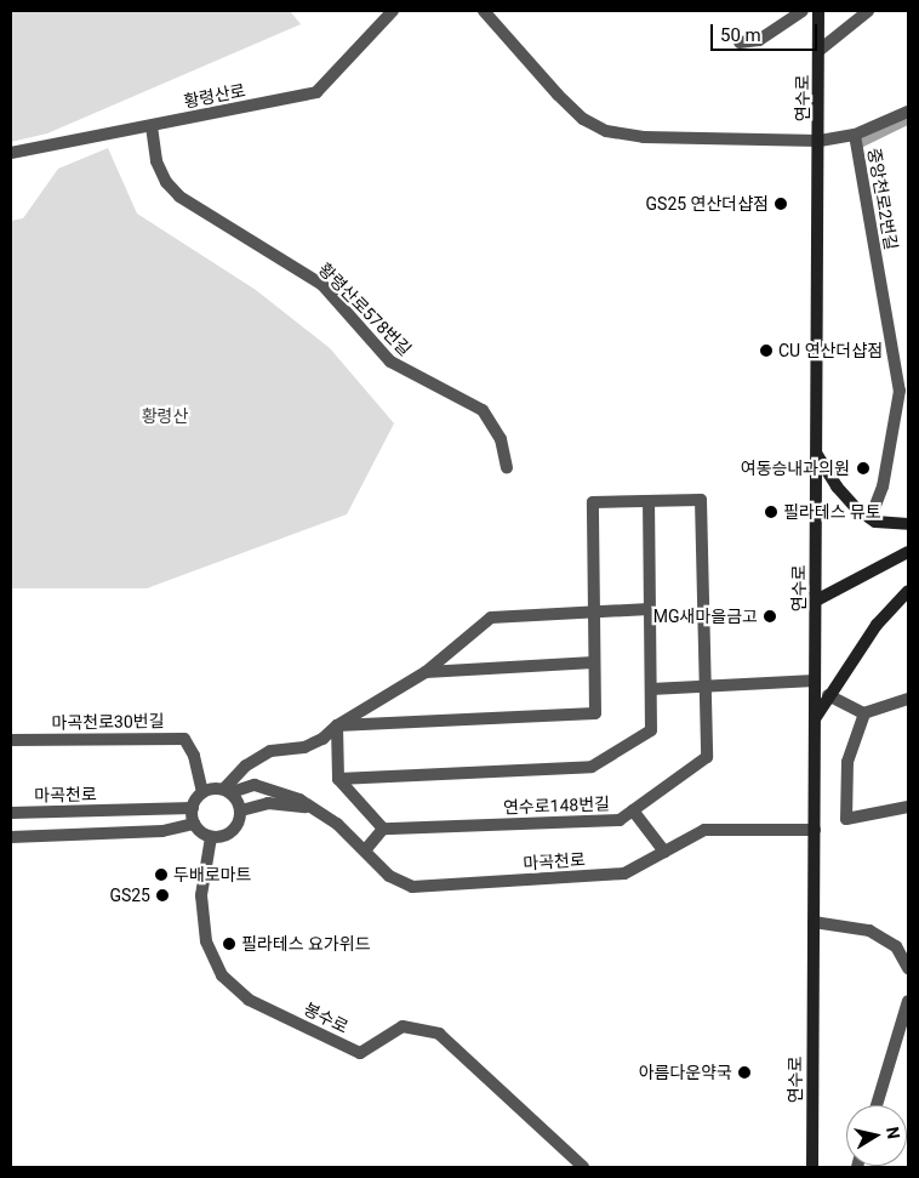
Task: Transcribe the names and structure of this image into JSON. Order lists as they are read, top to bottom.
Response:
{
  "streets": {
    "main road": ["연수로"],
    "street": [
      "황령산로",
      "중앙천로2번길",
      "황령산로578번길",
      "마곡천로30번길",
      "마곡천로",
      "연수로148번길",
      "봉수로"
    ]
  },
  "crossings": [
    ["황령산로", "황령산로578번길"],
    ["연수로", "마곡천로"],
    ["마곡천로30번길", "마곡천로"],
    ["마곡천로30번길", "봉수로"],
    ["마곡천로", "봉수로"]
  ],
  "parks": ["황령산"],
  "places": [
    "GS25 연산더샵점",
    "CU 연산더샵점",
    "여동승내과의원",
    "필라테스 뮤토",
    "MG새마을금고",
    "두배로마트",
    "GS25",
    "필라테스 요가위드",
    "아름다운약국"
  ],
  "scale_bar": "50 m",
  "north": "right"
}
